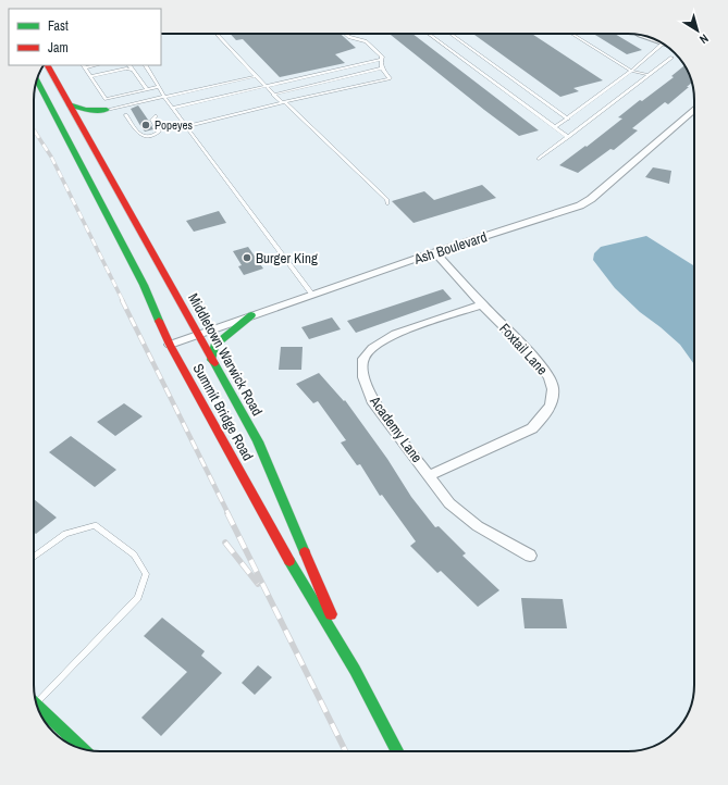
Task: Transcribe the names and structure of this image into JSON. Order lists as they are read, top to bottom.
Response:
{
  "streets": {
    "main road": ["Middletown Warwick Road", "Summit Bridge Road"],
    "street": ["Ash Boulevard", "Foxtail Lane", "Academy Lane"]
  },
  "crossings": [
    ["Ash Boulevard", "Foxtail Lane"],
    ["Ash Boulevard", "Middletown Warwick Road"],
    ["Ash Boulevard", "Summit Bridge Road"],
    ["Foxtail Lane", "Academy Lane"],
    ["Middletown Warwick Road", "Summit Bridge Road"]
  ],
  "places": ["Popeyes", "Burger King"],
  "legend": ["Fast", "Jam"],
  "north": "bottom right"
}
